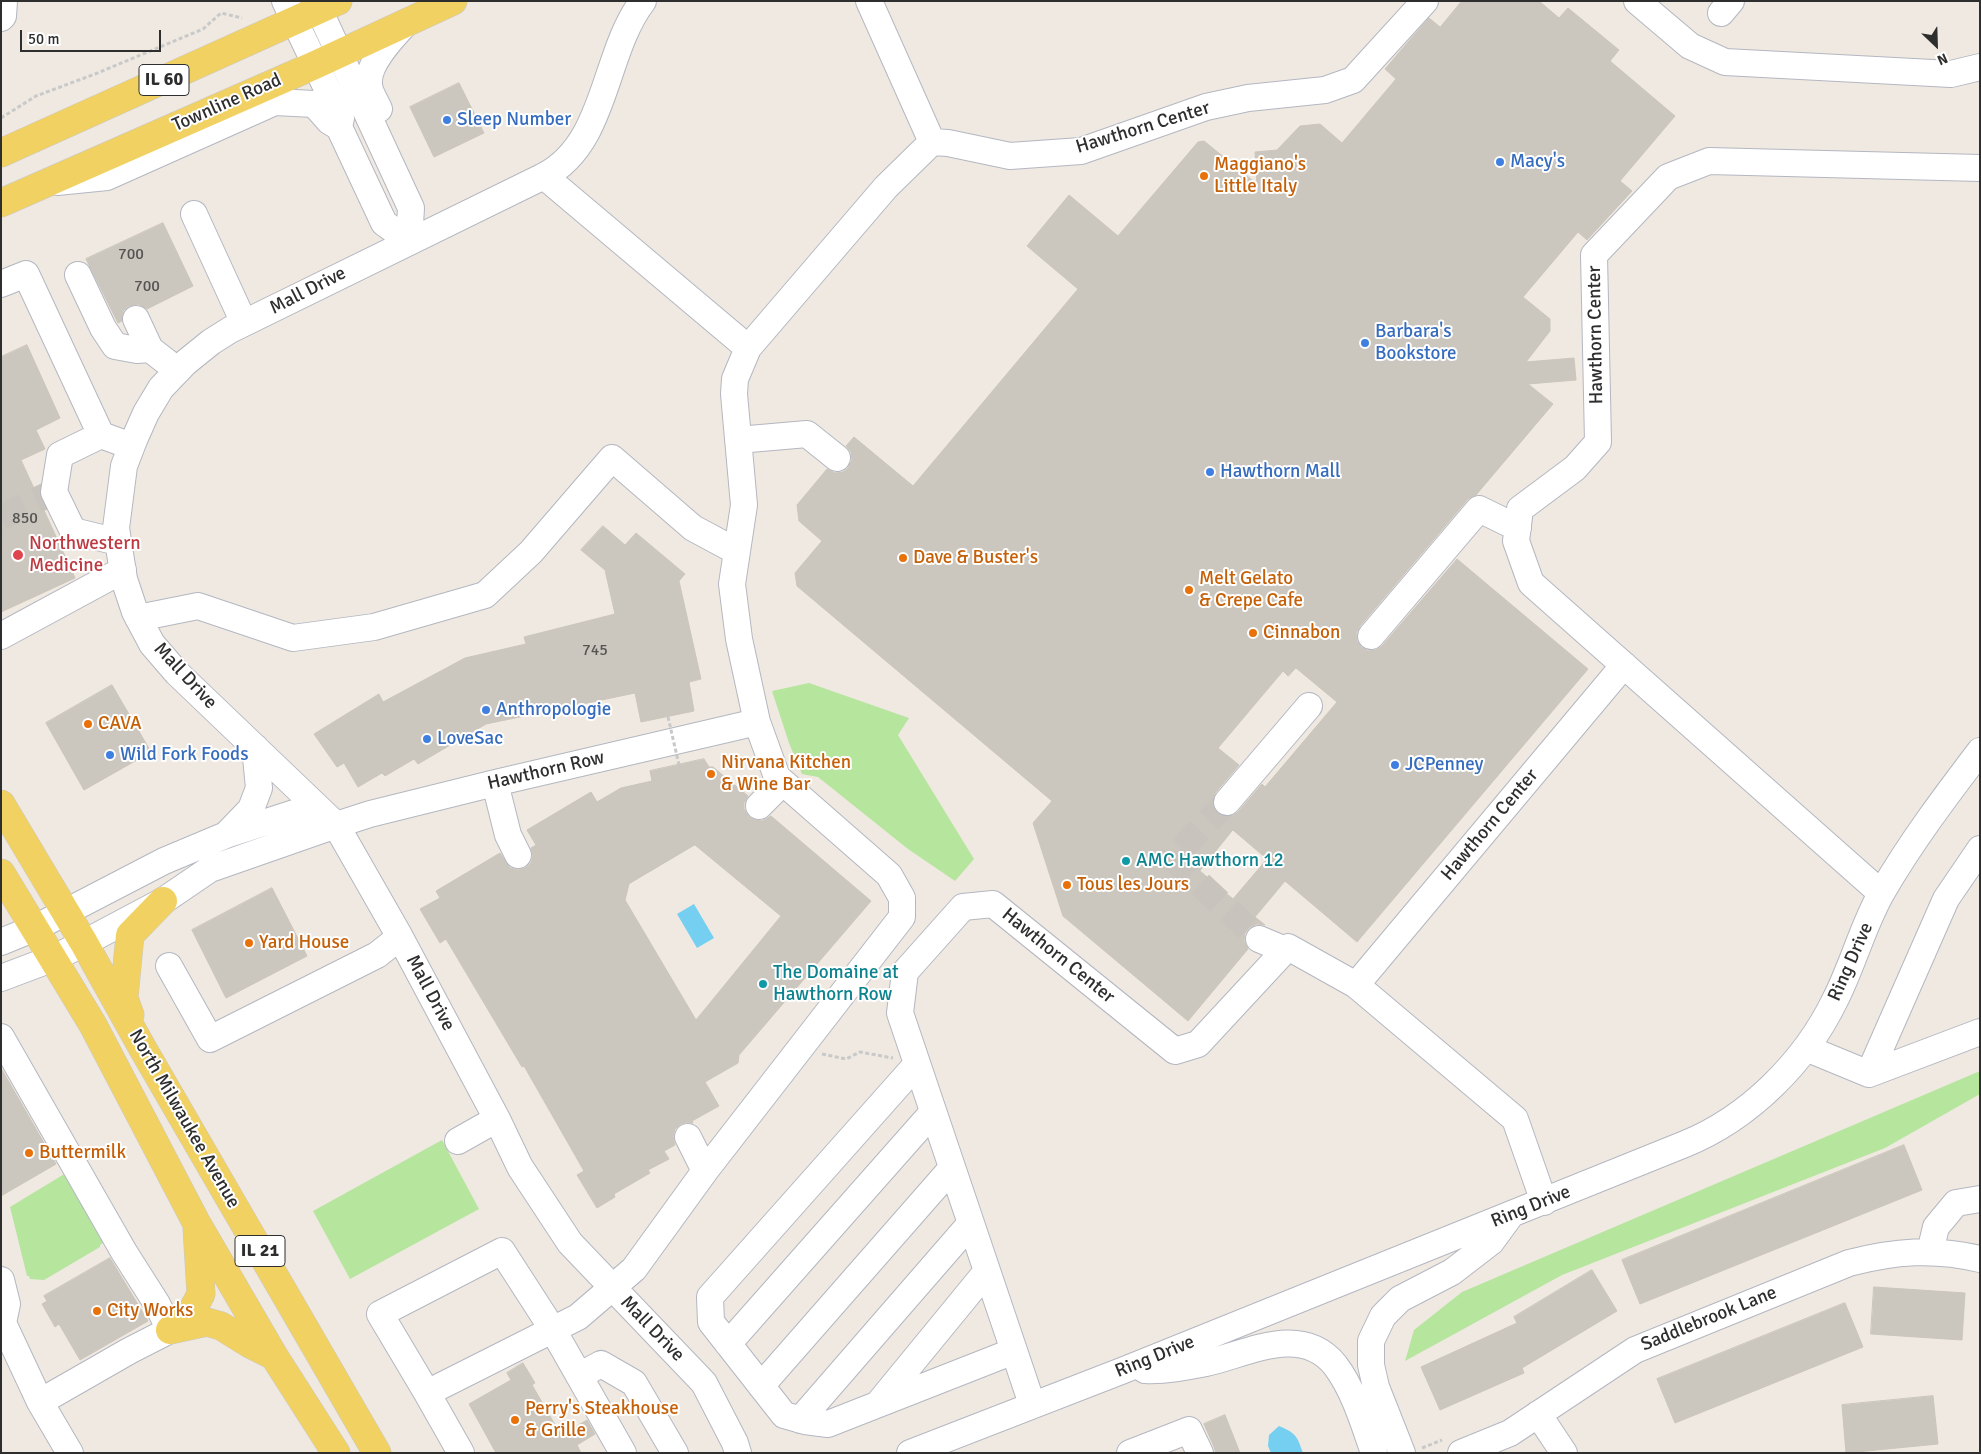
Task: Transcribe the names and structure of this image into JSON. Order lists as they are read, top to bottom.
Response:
{
  "streets": {
    "main road": [
      "IL 60",
      "Townline Road",
      "North Milwaukee Avenue",
      "IL 21"
    ],
    "street": [
      "Hawthorn Center",
      "Mall Drive",
      "Hawthorn Row",
      "Ring Drive",
      "Saddlebrook Lane"
    ]
  },
  "crossings": [
    ["Hawthorn Center", "Ring Drive"],
    ["Mall Drive", "Hawthorn Row"],
    ["Hawthorn Row", "North Milwaukee Avenue"],
    ["Hawthorn Row", "IL 21"],
    ["North Milwaukee Avenue", "IL 21"]
  ],
  "places": [
    "Sleep Number",
    "Macy's",
    "Maggiano's Little Italy",
    "Barbara's Bookstore",
    "Hawthorn Mall",
    "Northwestern Medicine",
    "Dave & Buster's",
    "Melt Gelato & Crepe Cafe",
    "Cinnabon",
    "Anthropologie",
    "CAVA",
    "LoveSac",
    "Wild Fork Foods",
    "JCPenney",
    "Nirvana Kitchen & Wine Bar",
    "AMC Hawthorn 12",
    "Tous les Jours",
    "Yard House",
    "The Domaine at Hawthorn Row",
    "Buttermilk",
    "City Works",
    "Perry's Steakhouse & Grille"
  ],
  "house_numbers": [
    "700",
    "700",
    "850",
    "745"
  ],
  "scale_bar": "50 m",
  "north": "bottom right"
}
